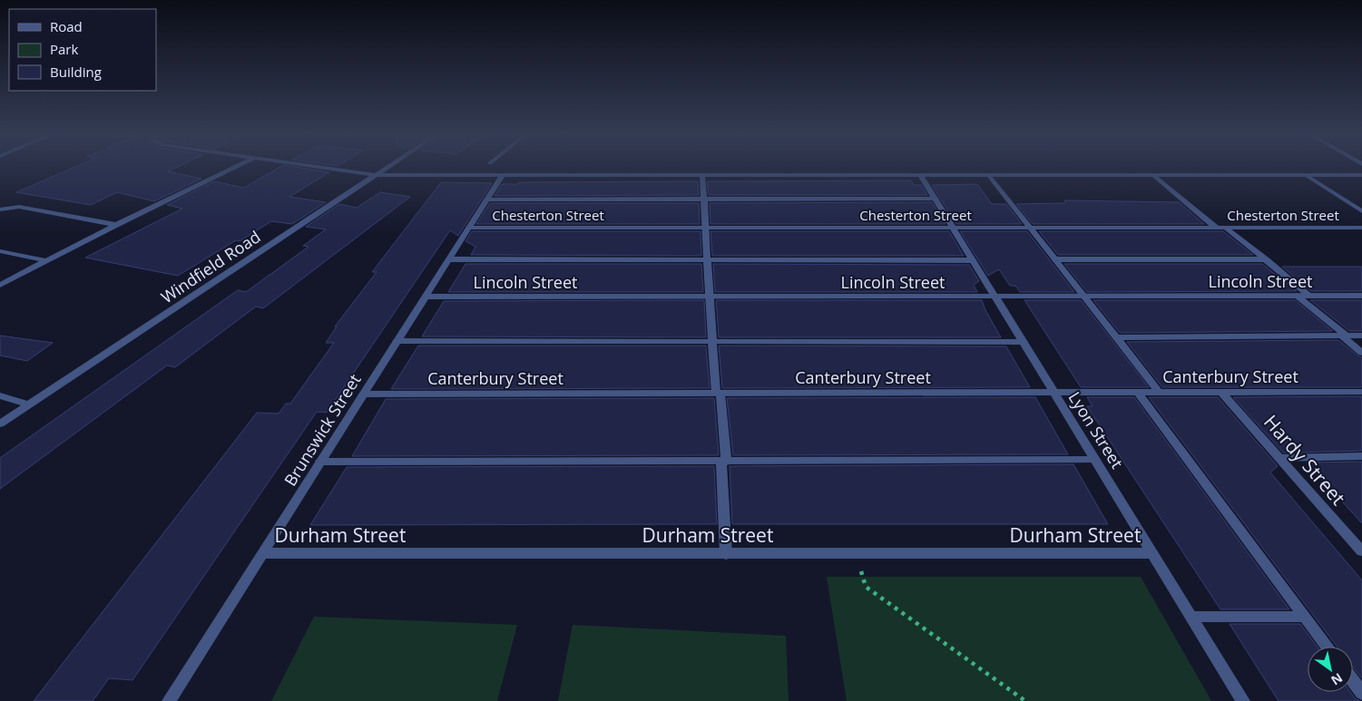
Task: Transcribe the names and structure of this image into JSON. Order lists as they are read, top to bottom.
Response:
{
  "streets": {
    "street": [
      "Chesterton Street",
      "Windfield Road",
      "Lincoln Street",
      "Canterbury Street",
      "Brunswick Street",
      "Lyon Street",
      "Hardy Street",
      "Durham Street"
    ]
  },
  "crossings": [
    ["Chesterton Street", "Brunswick Street"],
    ["Chesterton Street", "Lyon Street"],
    ["Lincoln Street", "Brunswick Street"],
    ["Lincoln Street", "Lyon Street"],
    ["Canterbury Street", "Brunswick Street"],
    ["Canterbury Street", "Lyon Street"],
    ["Canterbury Street", "Hardy Street"],
    ["Brunswick Street", "Durham Street"],
    ["Lyon Street", "Durham Street"]
  ],
  "legend": ["Road", "Park", "Building"],
  "north": "bottom right"
}
